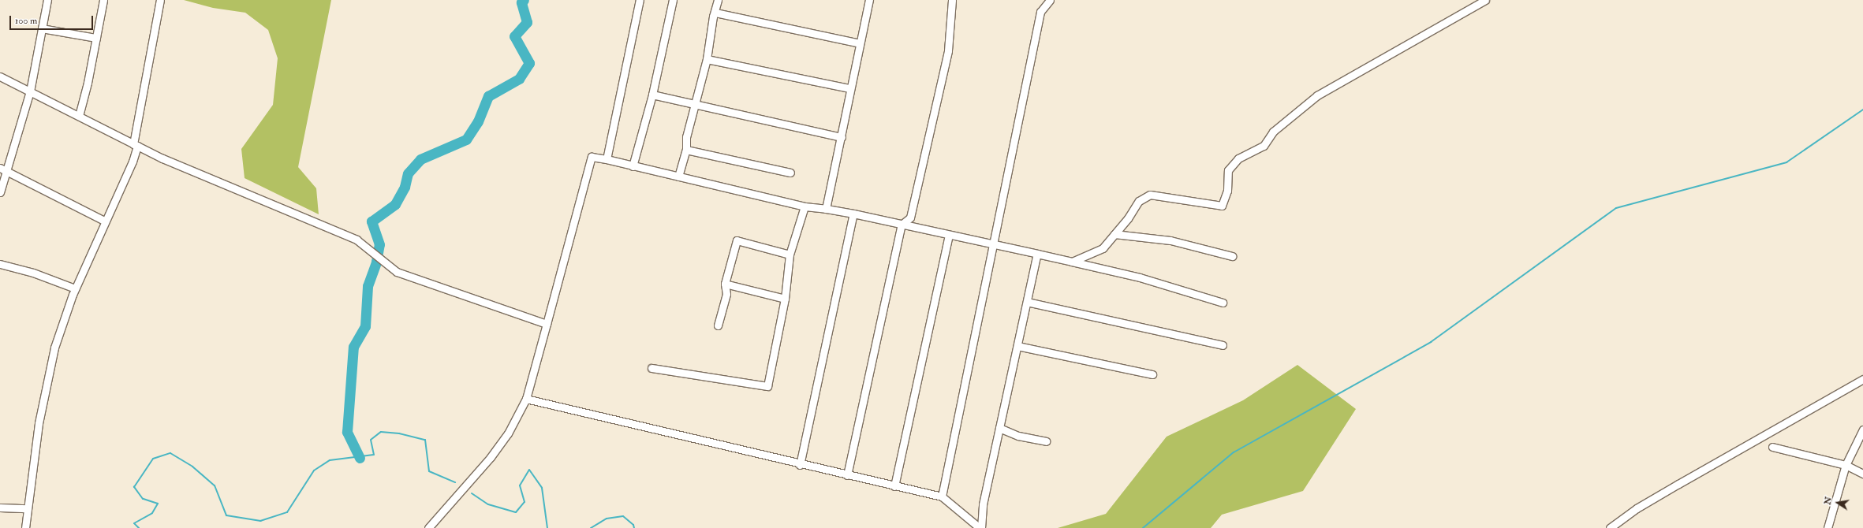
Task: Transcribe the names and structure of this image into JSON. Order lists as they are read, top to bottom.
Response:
{
  "scale_bar": "100 m",
  "north": "left"
}
